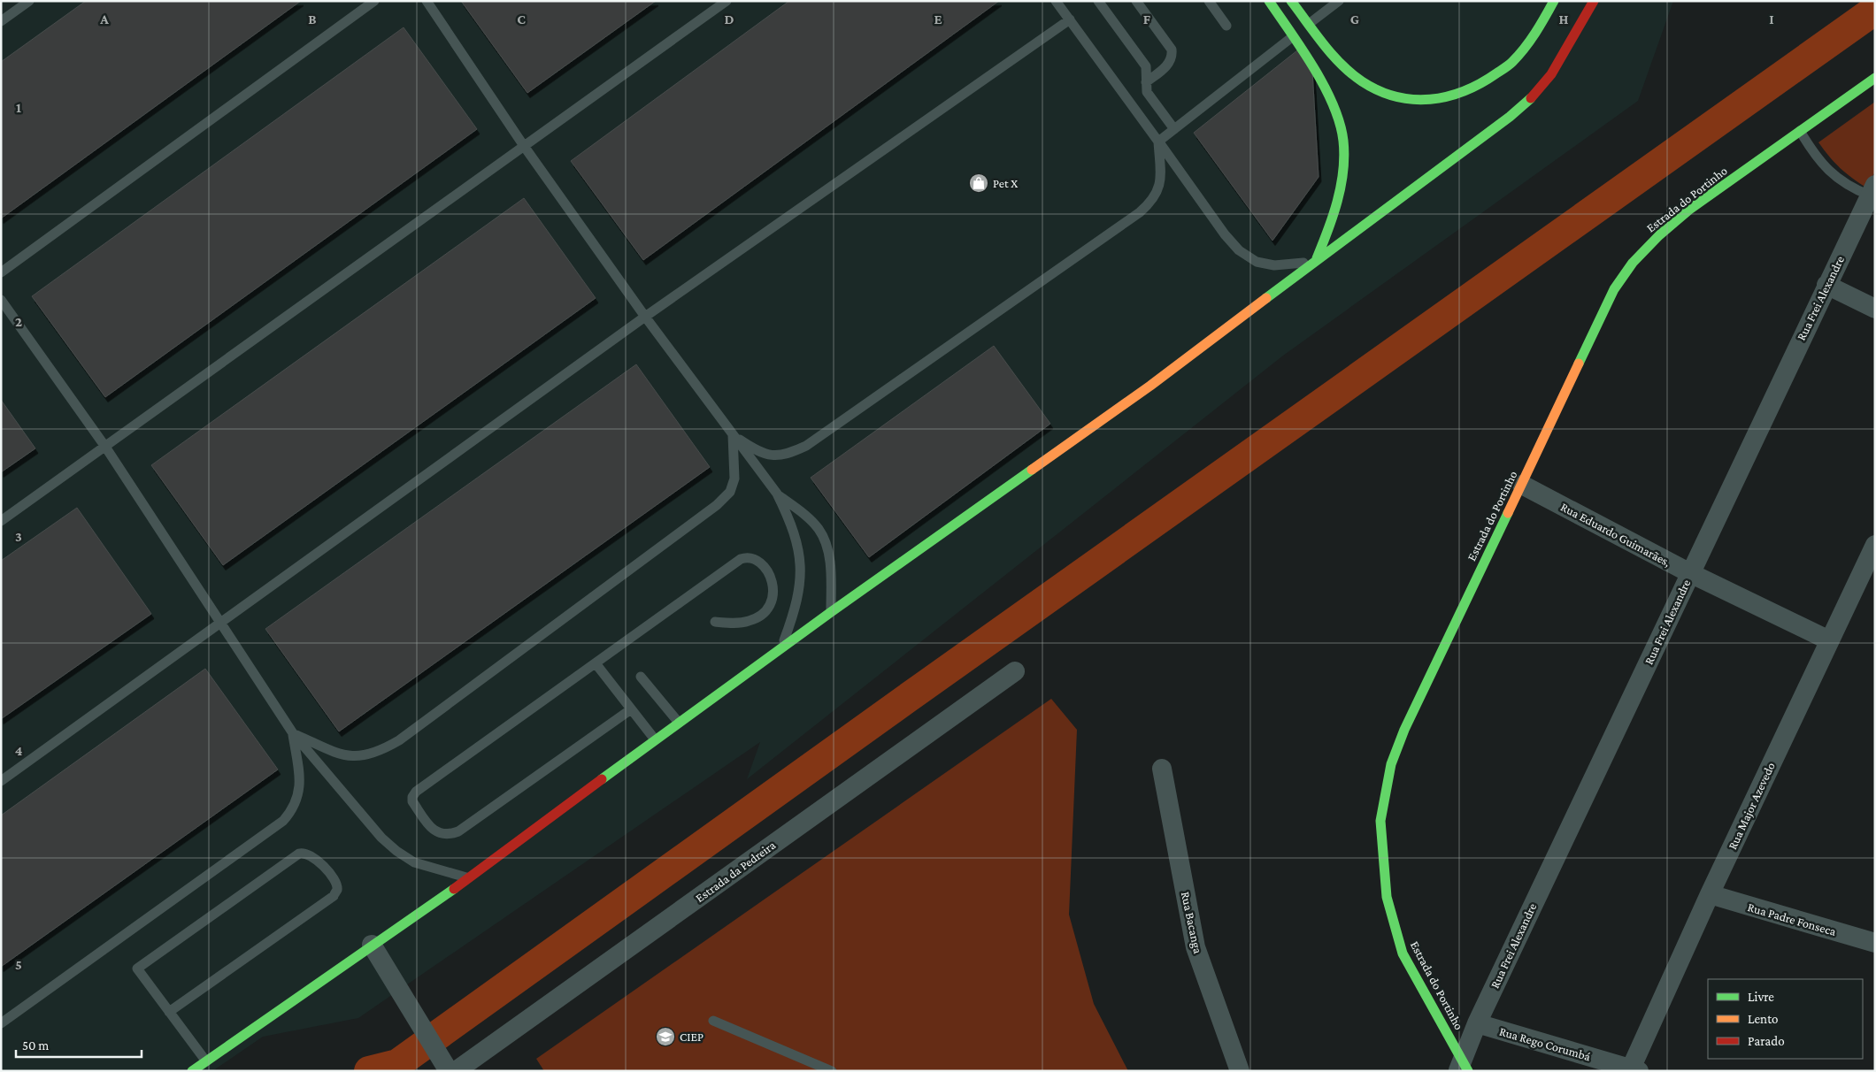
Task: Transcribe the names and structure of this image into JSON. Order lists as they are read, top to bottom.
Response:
{
  "streets": {
    "street": [
      "Estrada do Portinho",
      "Rua Frei Alexandre",
      "Rua Eduardo Guimarães,",
      "Rua Major Azevedo",
      "Estrada da Pedreira",
      "Rua Padre Fonseca",
      "Rua Bacanga",
      "Rua Rego Corumbá"
    ]
  },
  "crossings": [
    ["Estrada do Portinho", "Rua Frei Alexandre"],
    ["Estrada do Portinho", "Rua Eduardo Guimarães,"],
    ["Rua Frei Alexandre", "Rua Eduardo Guimarães,"],
    ["Rua Frei Alexandre", "Rua Rego Corumbá"],
    ["Rua Eduardo Guimarães,", "Rua Major Azevedo"],
    ["Rua Major Azevedo", "Rua Padre Fonseca"],
    ["Rua Major Azevedo", "Rua Rego Corumbá"]
  ],
  "places": {
    "shop": ["Pet X"],
    "school or university": ["CIEP"]
  },
  "legend": ["Livre", "Lento", "Parado"],
  "scale_bar": "50 m",
  "grid": {
    "columns": [
      "A",
      "B",
      "C",
      "D",
      "E",
      "F",
      "G",
      "H",
      "I"
    ],
    "rows": [
      "1",
      "2",
      "3",
      "4",
      "5"
    ]
  }
}
